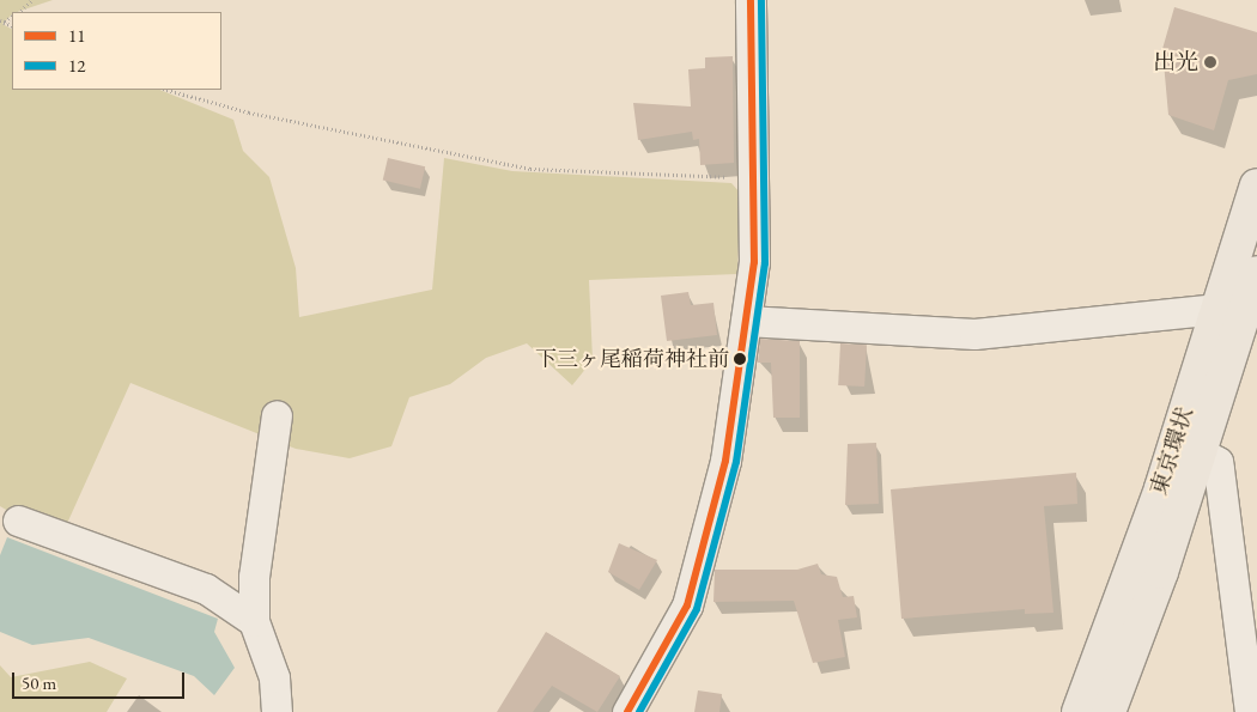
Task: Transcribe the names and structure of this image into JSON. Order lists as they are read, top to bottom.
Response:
{
  "streets": {
    "highway": ["東京環状"]
  },
  "places": ["出光", "下三ヶ尾稲荷神社前"],
  "lines": ["transit line 11", "transit line 12"],
  "legend": ["11", "12"],
  "scale_bar": "50 m"
}
